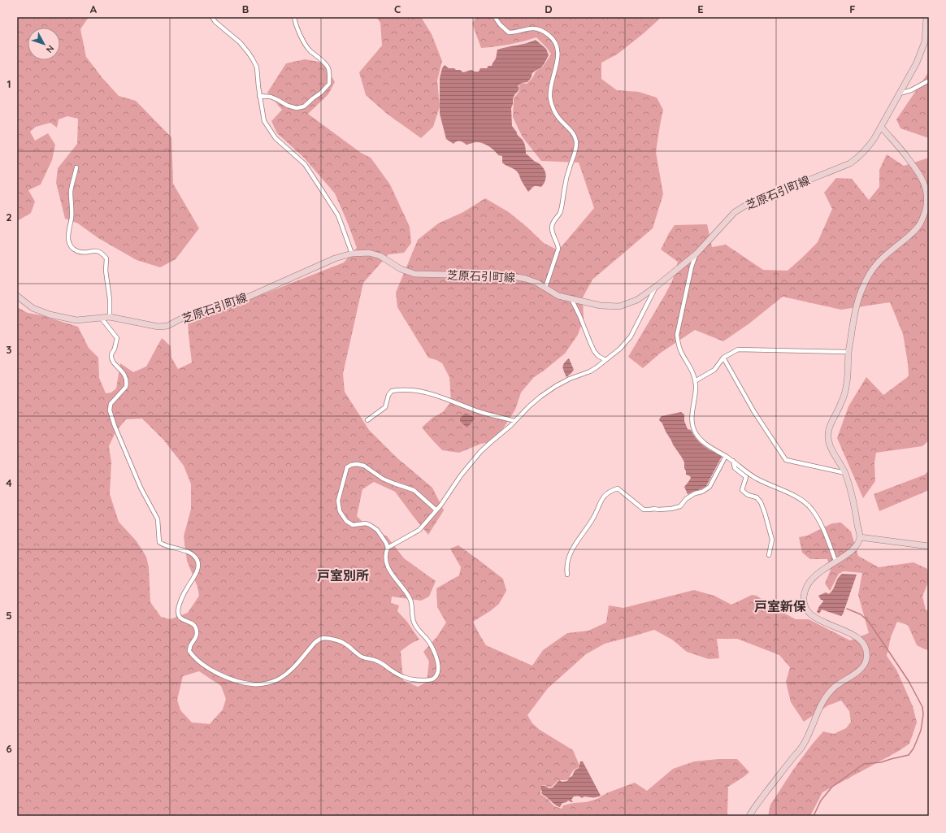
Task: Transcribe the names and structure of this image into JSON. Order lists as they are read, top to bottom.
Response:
{
  "streets": {
    "main road": ["芝原石引町線"]
  },
  "districts": ["戸室別所", "戸室新保"],
  "north": "bottom right",
  "grid": {
    "columns": [
      "A",
      "B",
      "C",
      "D",
      "E",
      "F"
    ],
    "rows": [
      "1",
      "2",
      "3",
      "4",
      "5",
      "6"
    ]
  }
}
